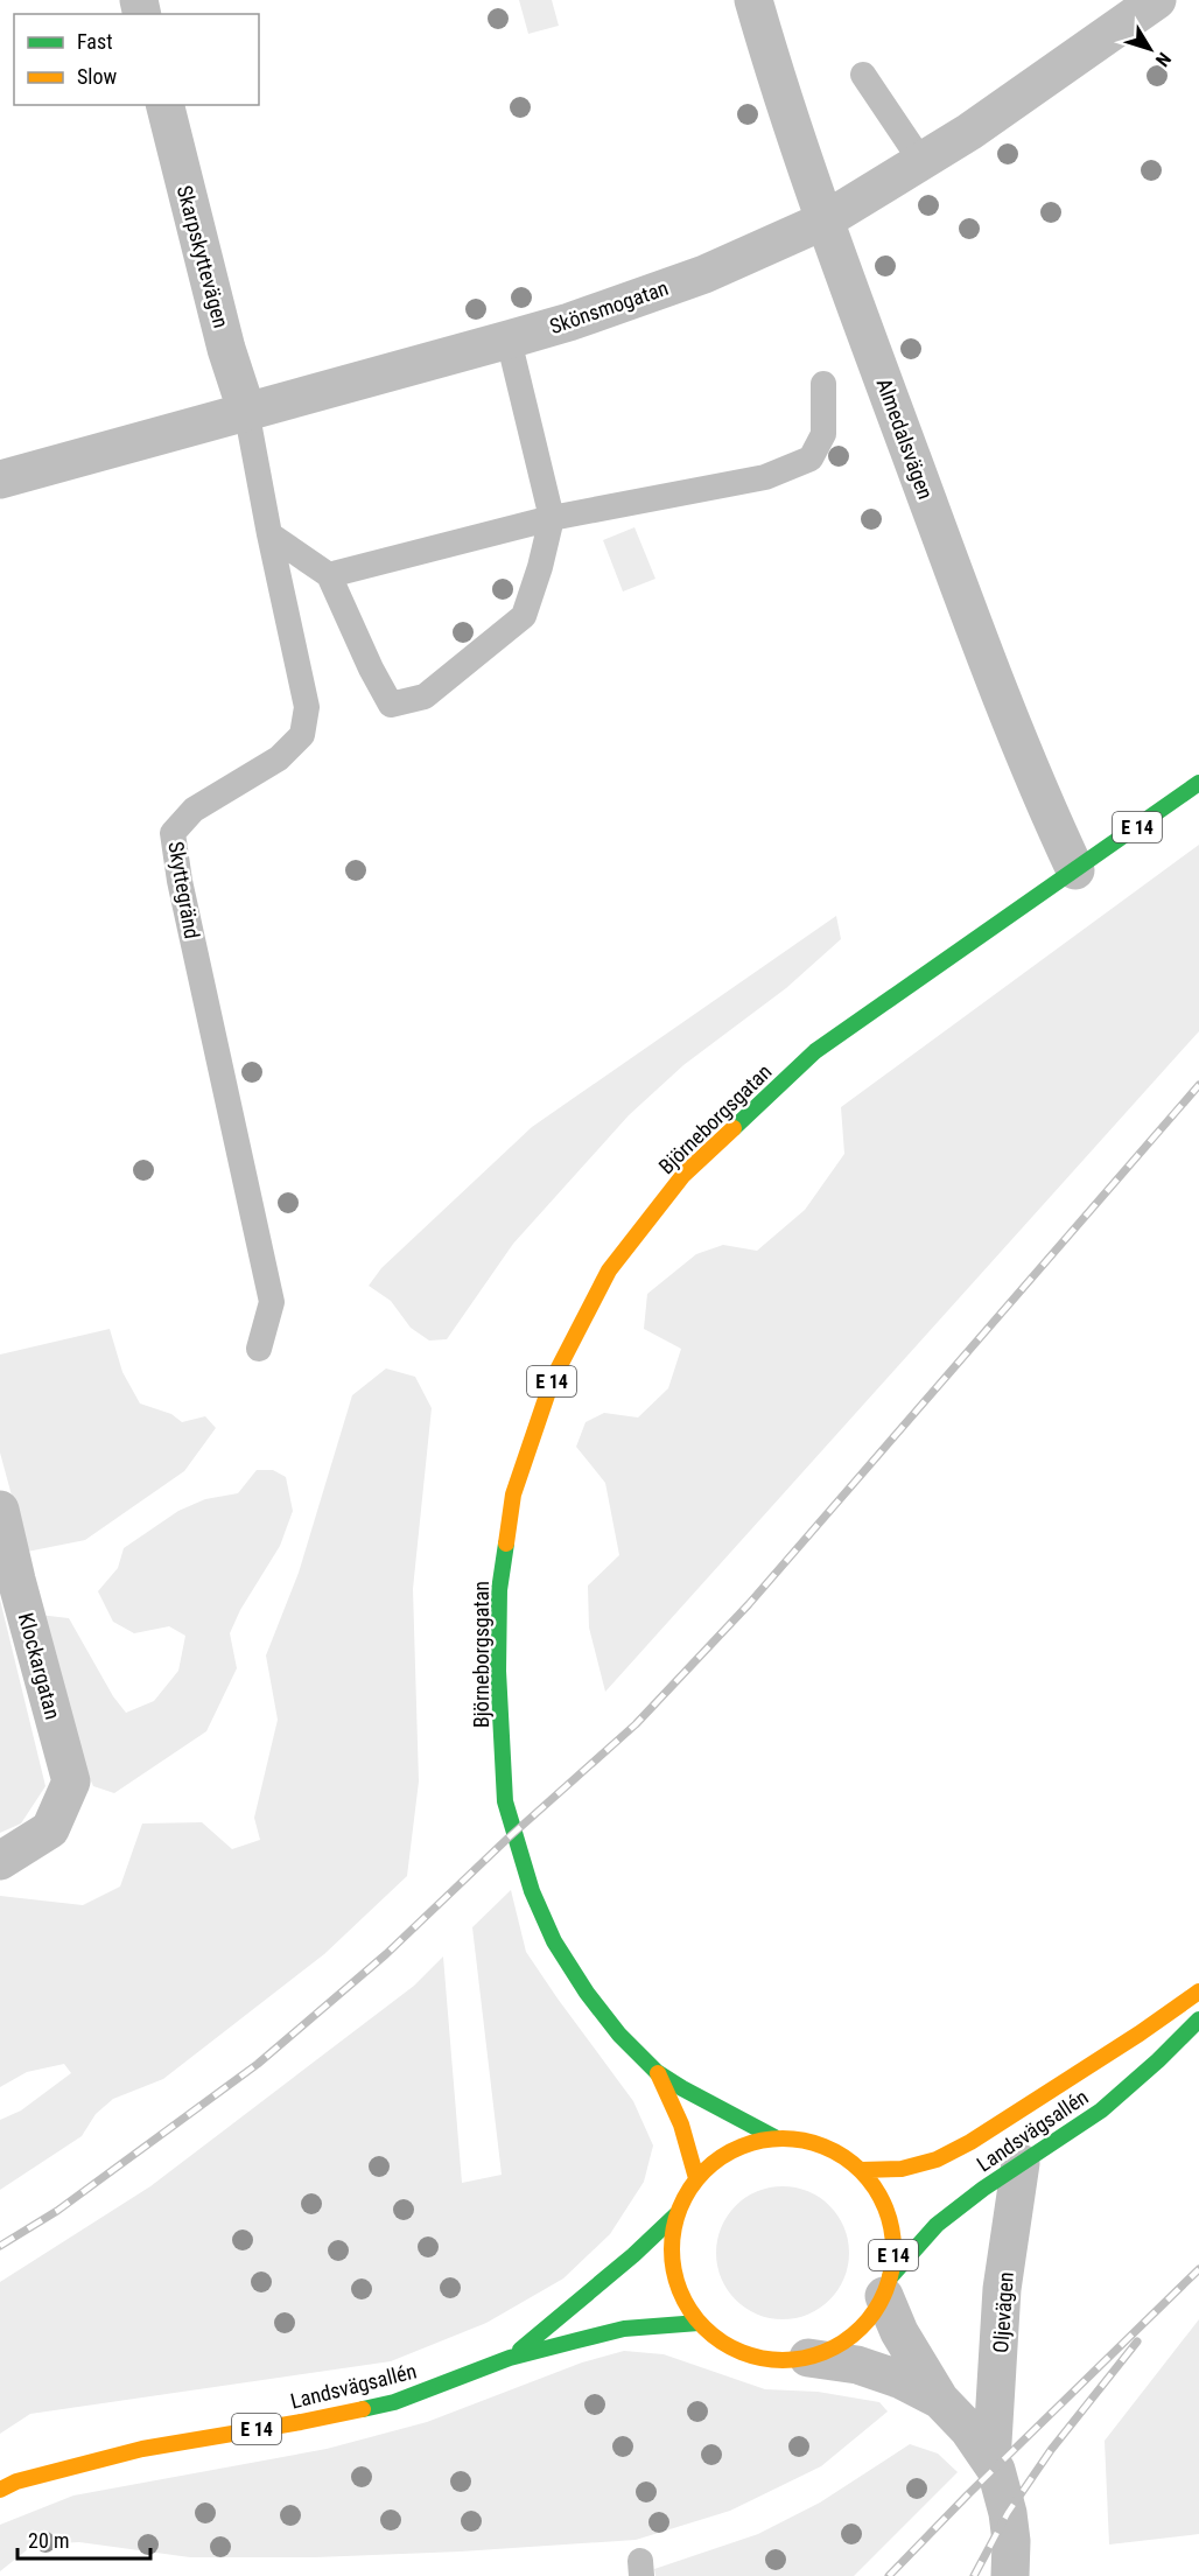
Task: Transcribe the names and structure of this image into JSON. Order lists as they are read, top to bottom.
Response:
{
  "streets": {
    "main road": ["E 14", "Björneborgsgatan", "Landsvägsallén"],
    "street": [
      "Skarpskyttevägen",
      "Skönsmogatan",
      "Almedalsvägen",
      "Klockargatan",
      "Oljevägen"
    ],
    "lane": ["Skyttegränd"]
  },
  "crossings": [
    ["Skarpskyttevägen", "Skönsmogatan"],
    ["Skarpskyttevägen", "Skyttegränd"],
    ["Skönsmogatan", "Almedalsvägen"],
    ["Skönsmogatan", "Skyttegränd"],
    ["Almedalsvägen", "Björneborgsgatan"],
    ["E 14", "Björneborgsgatan"],
    ["E 14", "Landsvägsallén"],
    ["E 14", "Oljevägen"],
    ["Björneborgsgatan", "Landsvägsallén"],
    ["Björneborgsgatan", "Oljevägen"],
    ["Landsvägsallén", "Oljevägen"]
  ],
  "legend": ["Fast", "Slow"],
  "scale_bar": "20 m",
  "north": "bottom right"
}
